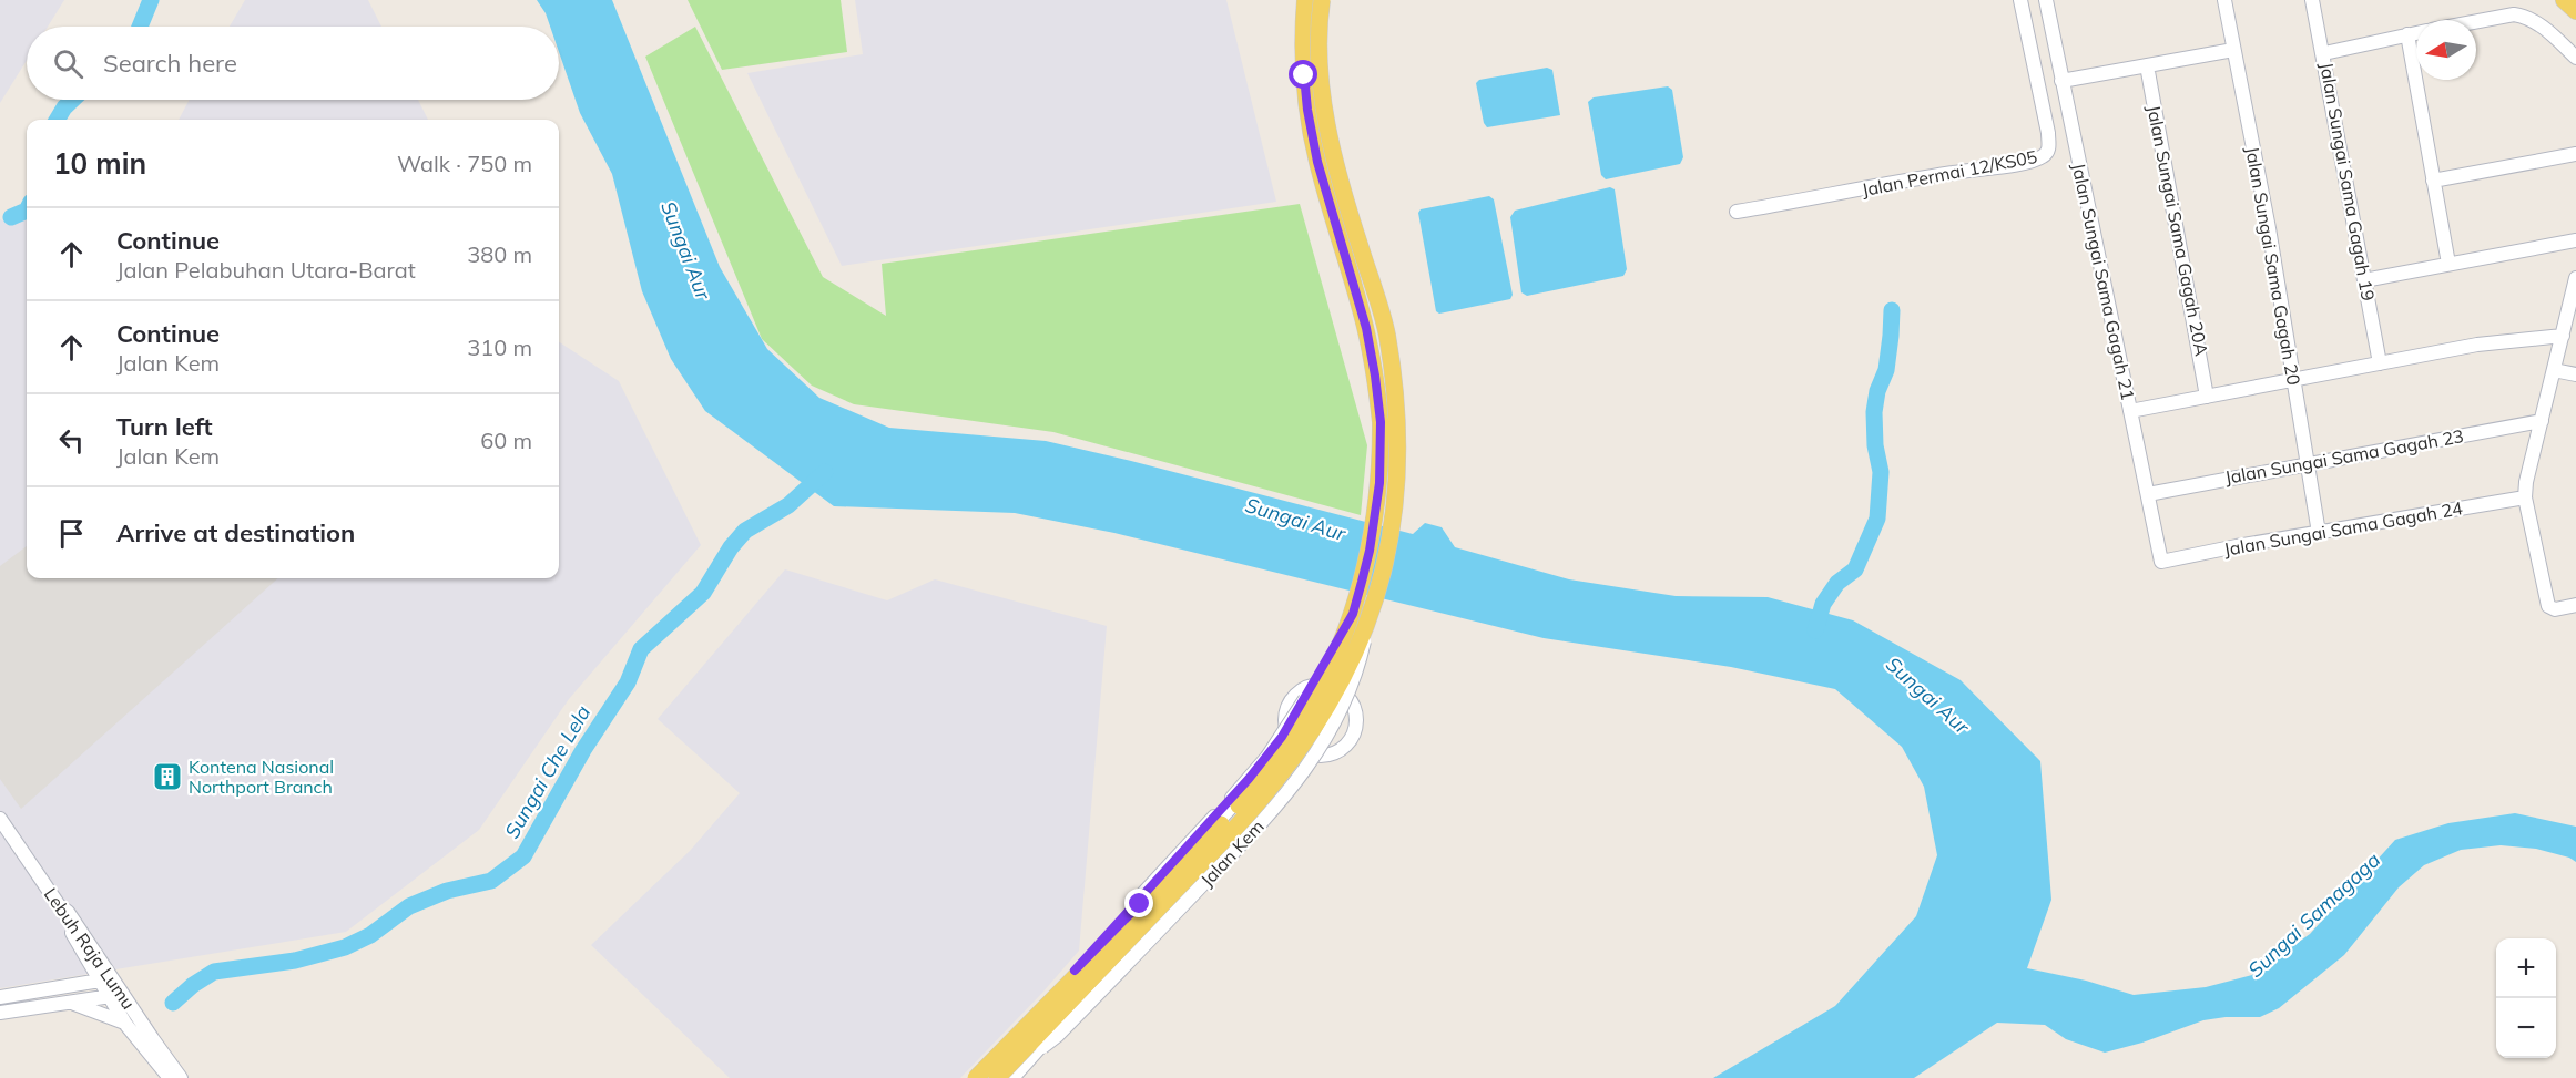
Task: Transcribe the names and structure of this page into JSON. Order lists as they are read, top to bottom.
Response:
{
  "streets": {
    "street": [
      "Jalan Permai 12/KS05",
      "Jalan Sungai Sama Gagah 19",
      "Jalan Sungai Sama Gagah 20A",
      "Jalan Sungai Sama Gagah 20",
      "Jalan Sungai Sama Gagah 21",
      "Jalan Sungai Sama Gagah 23",
      "Jalan Sungai Sama Gagah 24",
      "Jalan Kem",
      "Lebuh Raja Lumu"
    ]
  },
  "crossings": [
    ["Jalan Sungai Sama Gagah 20", "Jalan Sungai Sama Gagah 23"],
    ["Jalan Sungai Sama Gagah 20", "Jalan Sungai Sama Gagah 24"],
    ["Jalan Sungai Sama Gagah 21", "Jalan Sungai Sama Gagah 23"],
    ["Jalan Sungai Sama Gagah 21", "Jalan Sungai Sama Gagah 24"]
  ],
  "water": ["Sungai Aur", "Sungai Che Lela", "Sungai Samagaga"],
  "places": {
    "building": ["Kontena Nasional Northport Branch"]
  },
  "north": "left",
  "page": {
    "search": "Search here",
    "heading": ["10 min", "Walk · 750 m"],
    "list": [
      ["Continue", "Jalan Pelabuhan Utara-Barat", "380 m"],
      ["Continue", "Jalan Kem", "310 m"],
      ["Turn left", "Jalan Kem", "60 m"],
      "Arrive at destination"
    ],
    "map_buttons": ["+", "−"]
  }
}
